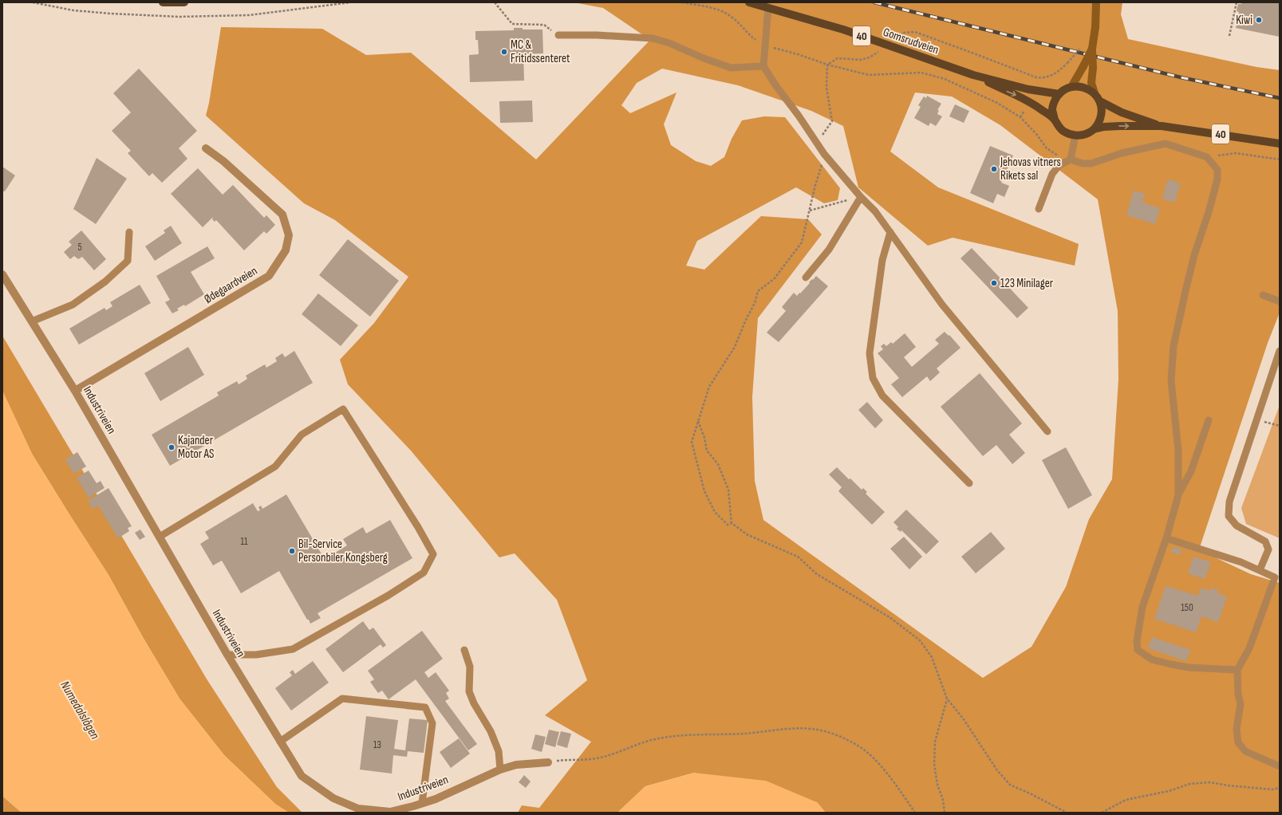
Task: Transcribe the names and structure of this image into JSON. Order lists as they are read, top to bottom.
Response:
{
  "streets": {
    "main road": ["40", "Gomsrudveien"],
    "street": ["Ødegaardveien", "Industriveien"]
  },
  "crossings": [
    ["40", "Gomsrudveien"],
    ["Ødegaardveien", "Industriveien"]
  ],
  "water": ["Numedalslågen"],
  "places": [
    "Kiwi",
    "MC & Fritidssenteret",
    "Jehovas vitners Rikets sal",
    "123 Minilager",
    "Kajander Motor AS",
    "Bil-Service Personbiler Kongsberg"
  ],
  "house_numbers": [
    "5",
    "11",
    "150",
    "13"
  ]
}
